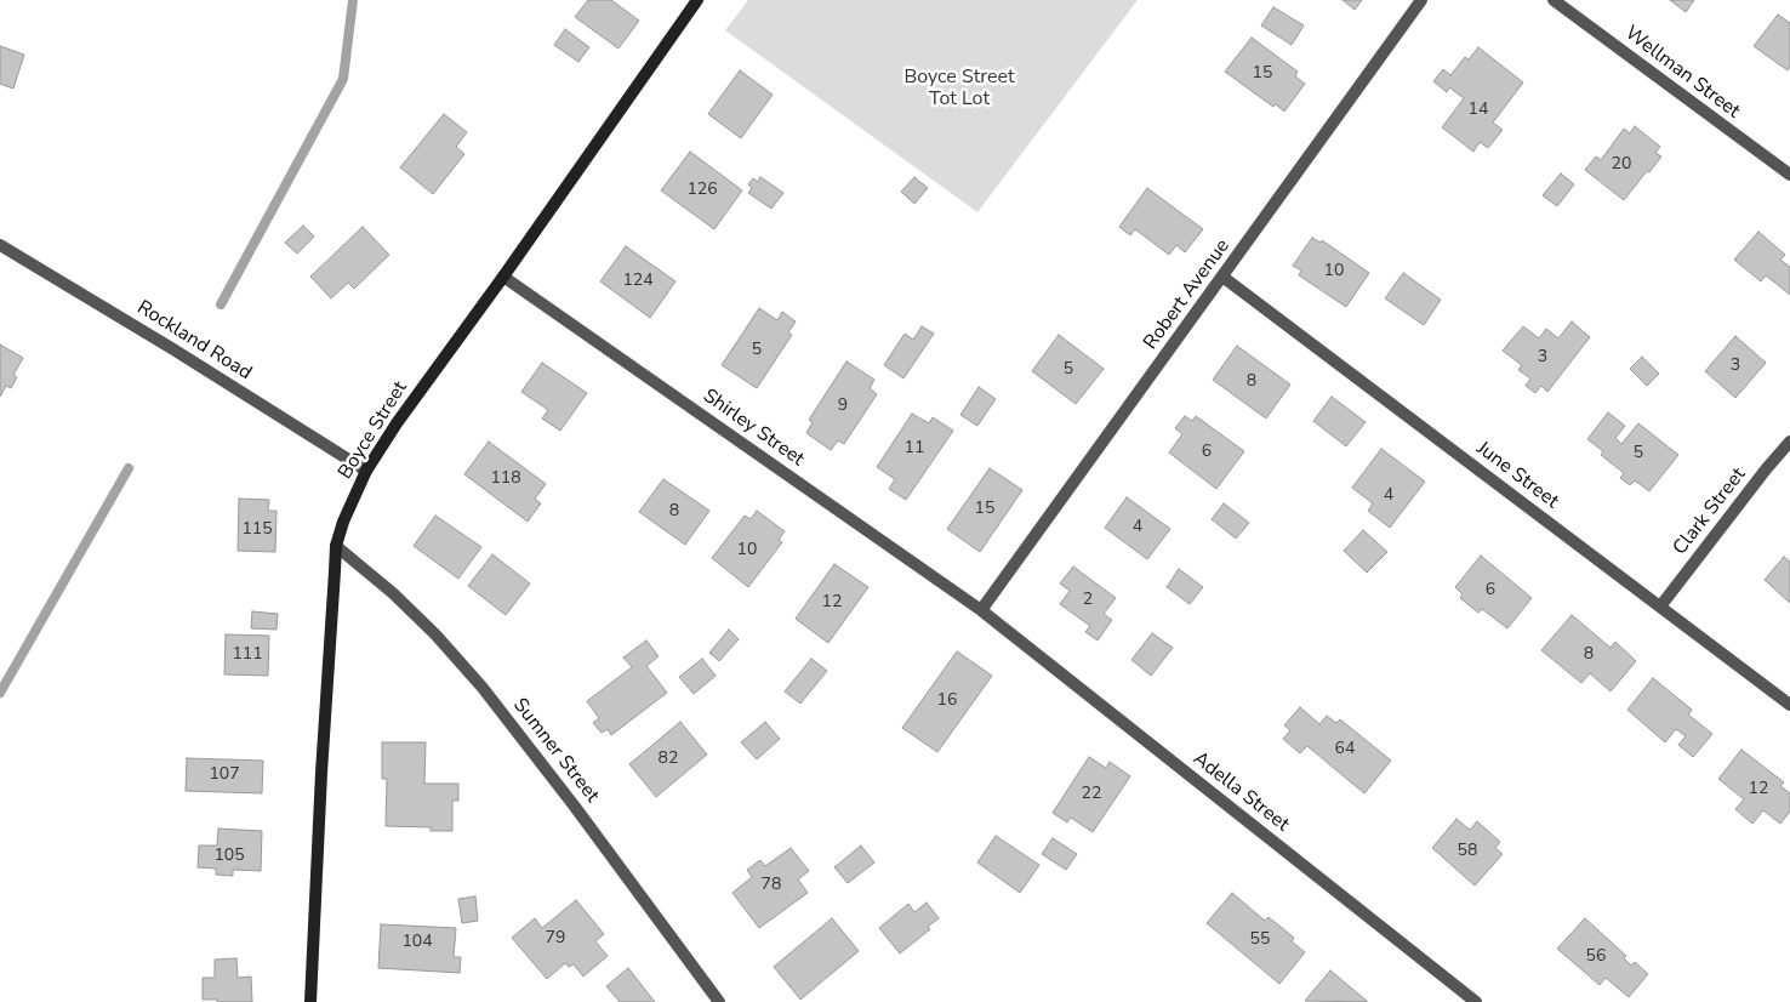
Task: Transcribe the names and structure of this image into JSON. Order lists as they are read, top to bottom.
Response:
{
  "streets": {
    "street": [
      "Wellman Street",
      "Robert Avenue",
      "Rockland Road",
      "Shirley Street",
      "Boyce Street",
      "June Street",
      "Clark Street",
      "Sumner Street",
      "Adella Street"
    ]
  },
  "crossings": [
    ["Robert Avenue", "Shirley Street"],
    ["Robert Avenue", "June Street"],
    ["Robert Avenue", "Adella Street"],
    ["Rockland Road", "Boyce Street"],
    ["Shirley Street", "Boyce Street"],
    ["Shirley Street", "Adella Street"],
    ["Boyce Street", "Sumner Street"],
    ["June Street", "Clark Street"]
  ],
  "parks": ["Boyce Street Tot Lot"],
  "house_numbers": [
    "15",
    "14",
    "20",
    "126",
    "10",
    "124",
    "5",
    "3",
    "3",
    "5",
    "8",
    "9",
    "11",
    "6",
    "5",
    "118",
    "4",
    "15",
    "8",
    "4",
    "115",
    "10",
    "6",
    "2",
    "12",
    "111",
    "8",
    "16",
    "64",
    "82",
    "107",
    "12",
    "22",
    "58",
    "105",
    "78",
    "79",
    "55",
    "104",
    "56"
  ]
}
